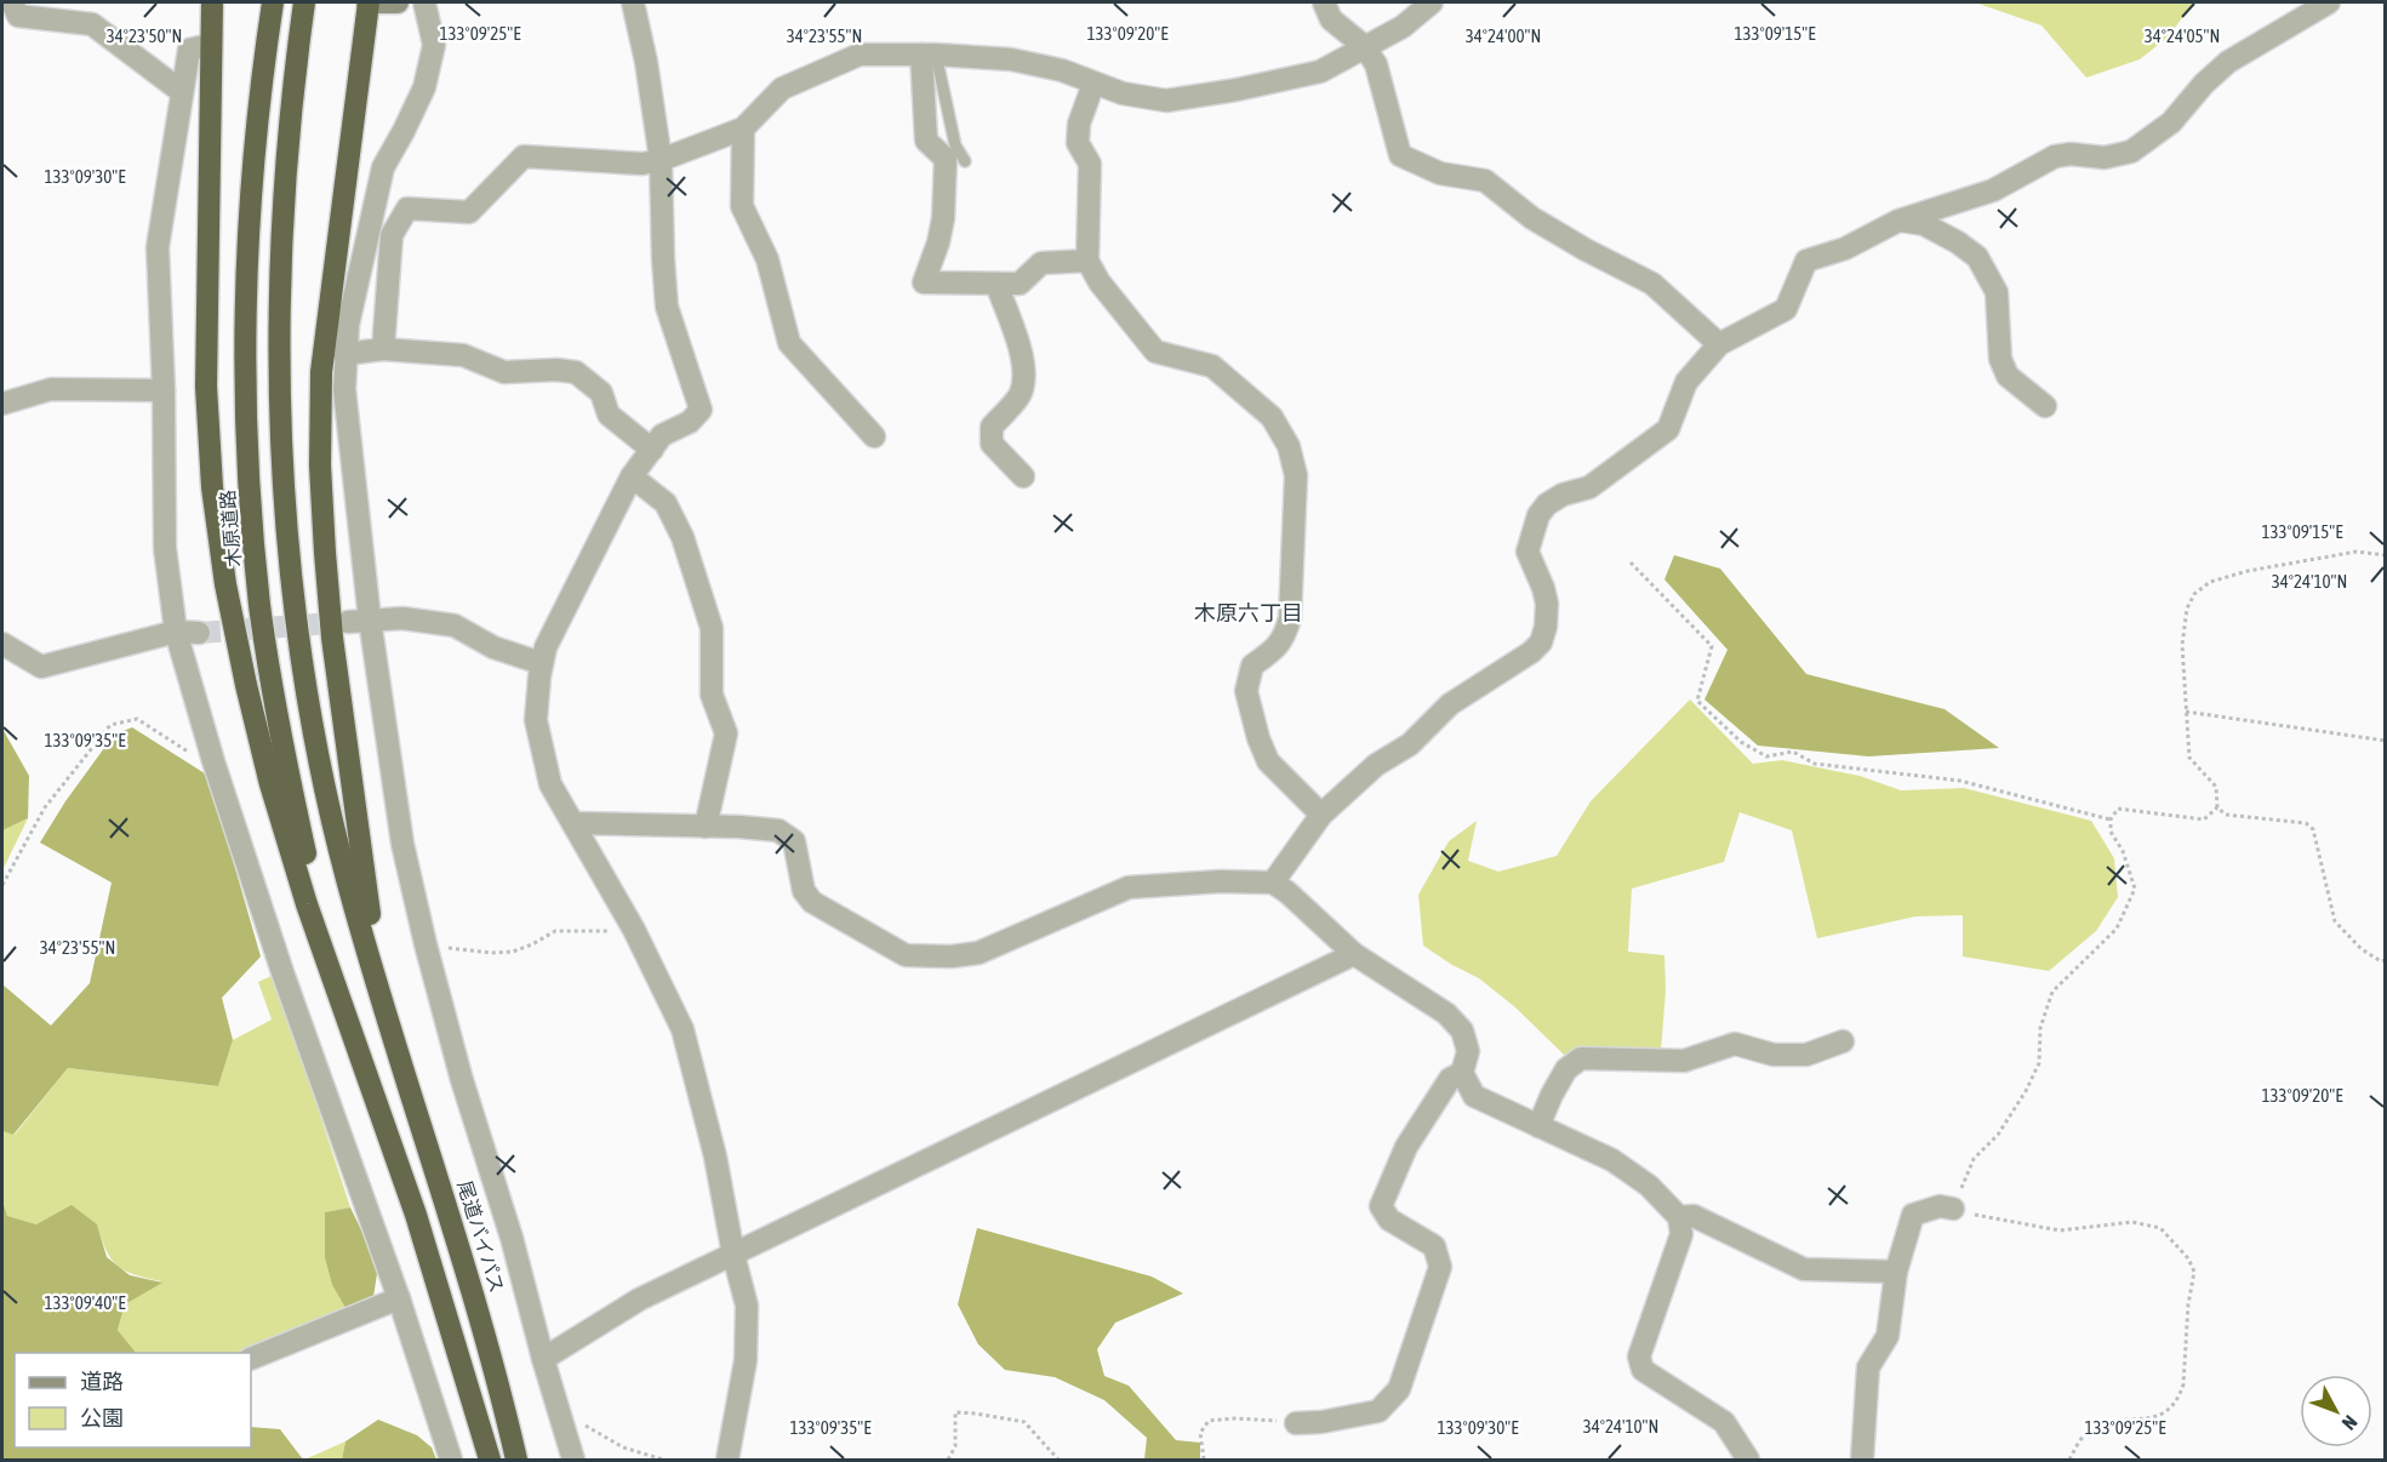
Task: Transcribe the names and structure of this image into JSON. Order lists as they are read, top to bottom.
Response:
{
  "streets": {
    "highway": ["木原道路", "尾道バイパス"]
  },
  "districts": ["木原六丁目"],
  "legend": ["道路", "公園"],
  "north": "bottom right",
  "coordinates": [
    "133°09'25\"E",
    "133°09'20\"E",
    "133°09'15\"E",
    "34°23'50\"N",
    "34°23'55\"N",
    "34°24'00\"N",
    "34°24'05\"N",
    "133°09'30\"E",
    "34°24'10\"N",
    "133°09'35\"E",
    "133°09'40\"E"
  ]
}
